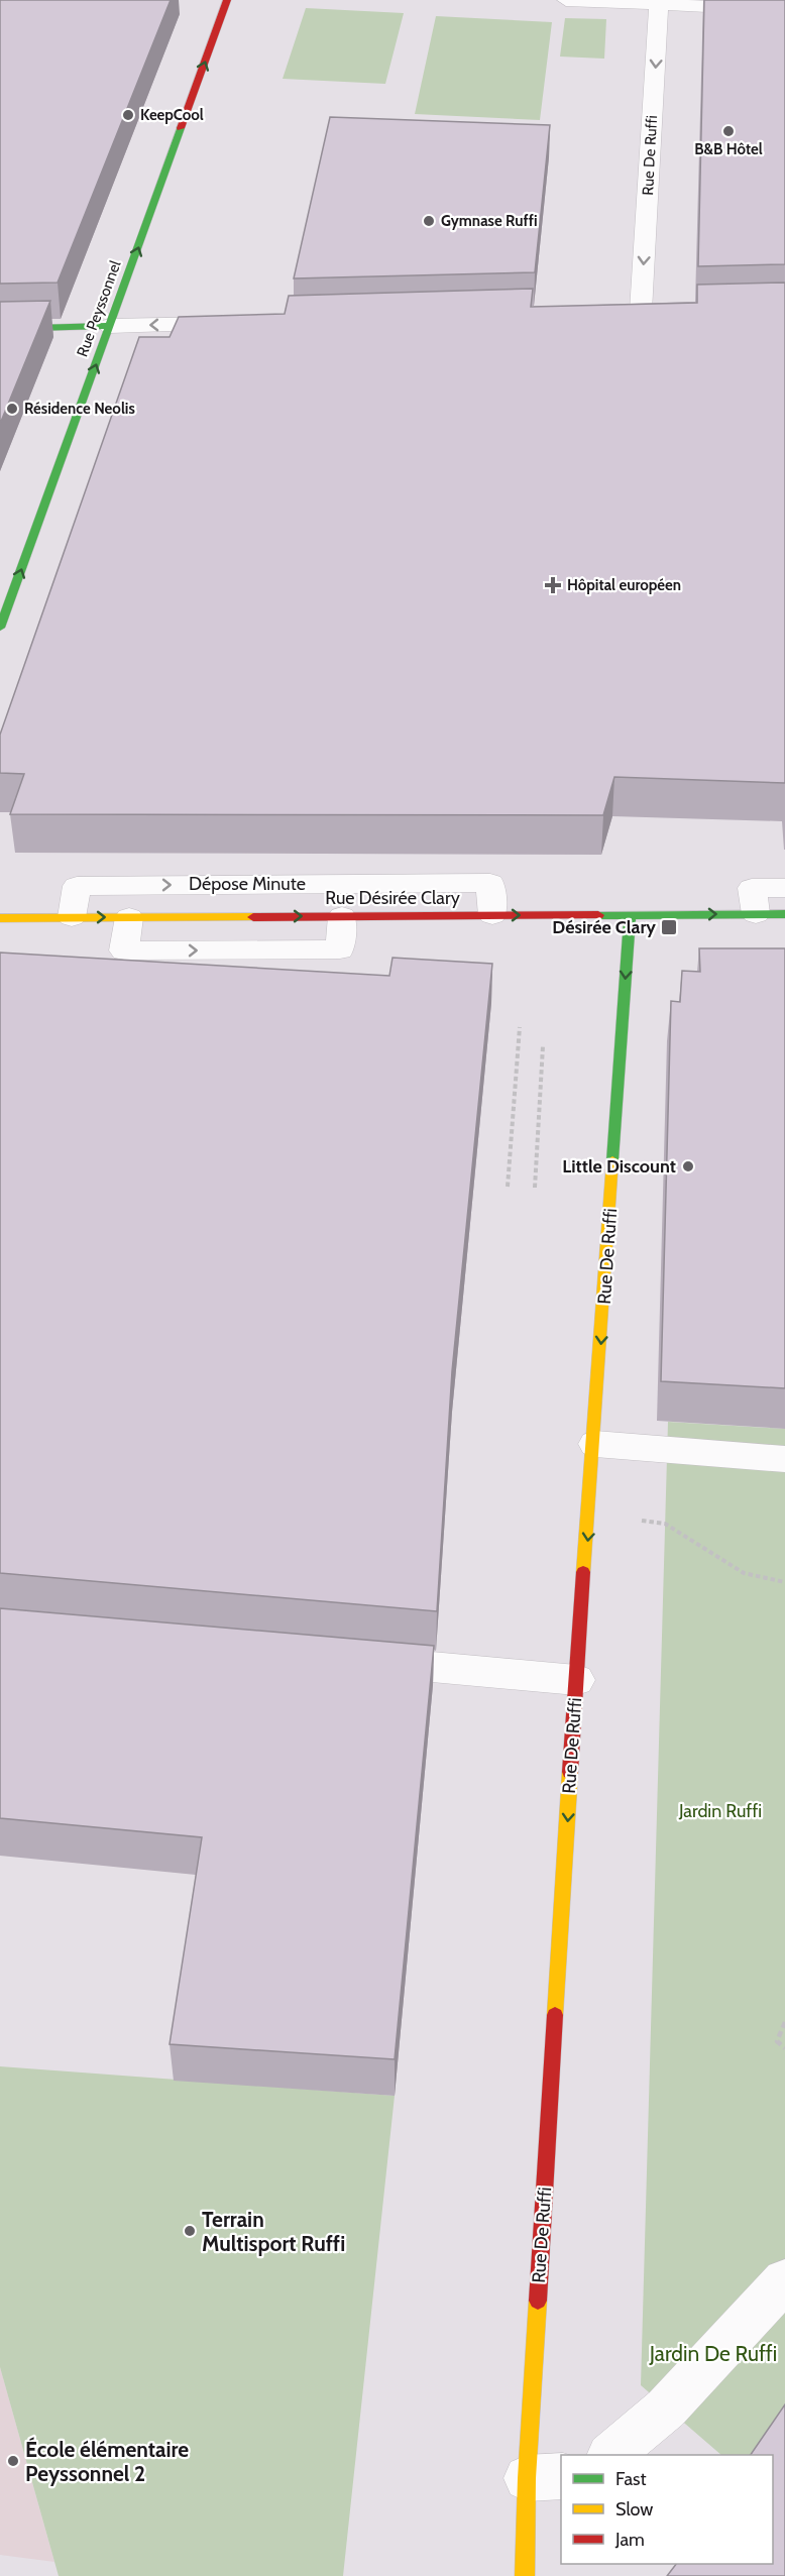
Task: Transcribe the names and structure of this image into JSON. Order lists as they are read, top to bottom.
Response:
{
  "streets": {
    "street": [
      "Rue De Ruffi",
      "Rue Peyssonnel",
      "Dépose Minute",
      "Rue Désirée Clary"
    ]
  },
  "crossings": [
    ["Rue De Ruffi", "Rue Désirée Clary"],
    ["Dépose Minute", "Rue Désirée Clary"]
  ],
  "one_way": [
    "Rue De Ruffi",
    "Rue Peyssonnel",
    "Dépose Minute",
    "Rue Désirée Clary"
  ],
  "parks": ["Jardin Ruffi", "Jardin De Ruffi"],
  "places": {
    "other": [
      "KeepCool",
      "B&B Hôtel",
      "Gymnase Ruffi",
      "Résidence Neolis",
      "Little Discount",
      "Terrain Multisport Ruffi",
      "École élémentaire Peyssonnel 2"
    ],
    "health": ["Hôpital européen"],
    "transit": ["Désirée Clary"]
  },
  "legend": ["Fast", "Slow", "Jam"]
}
